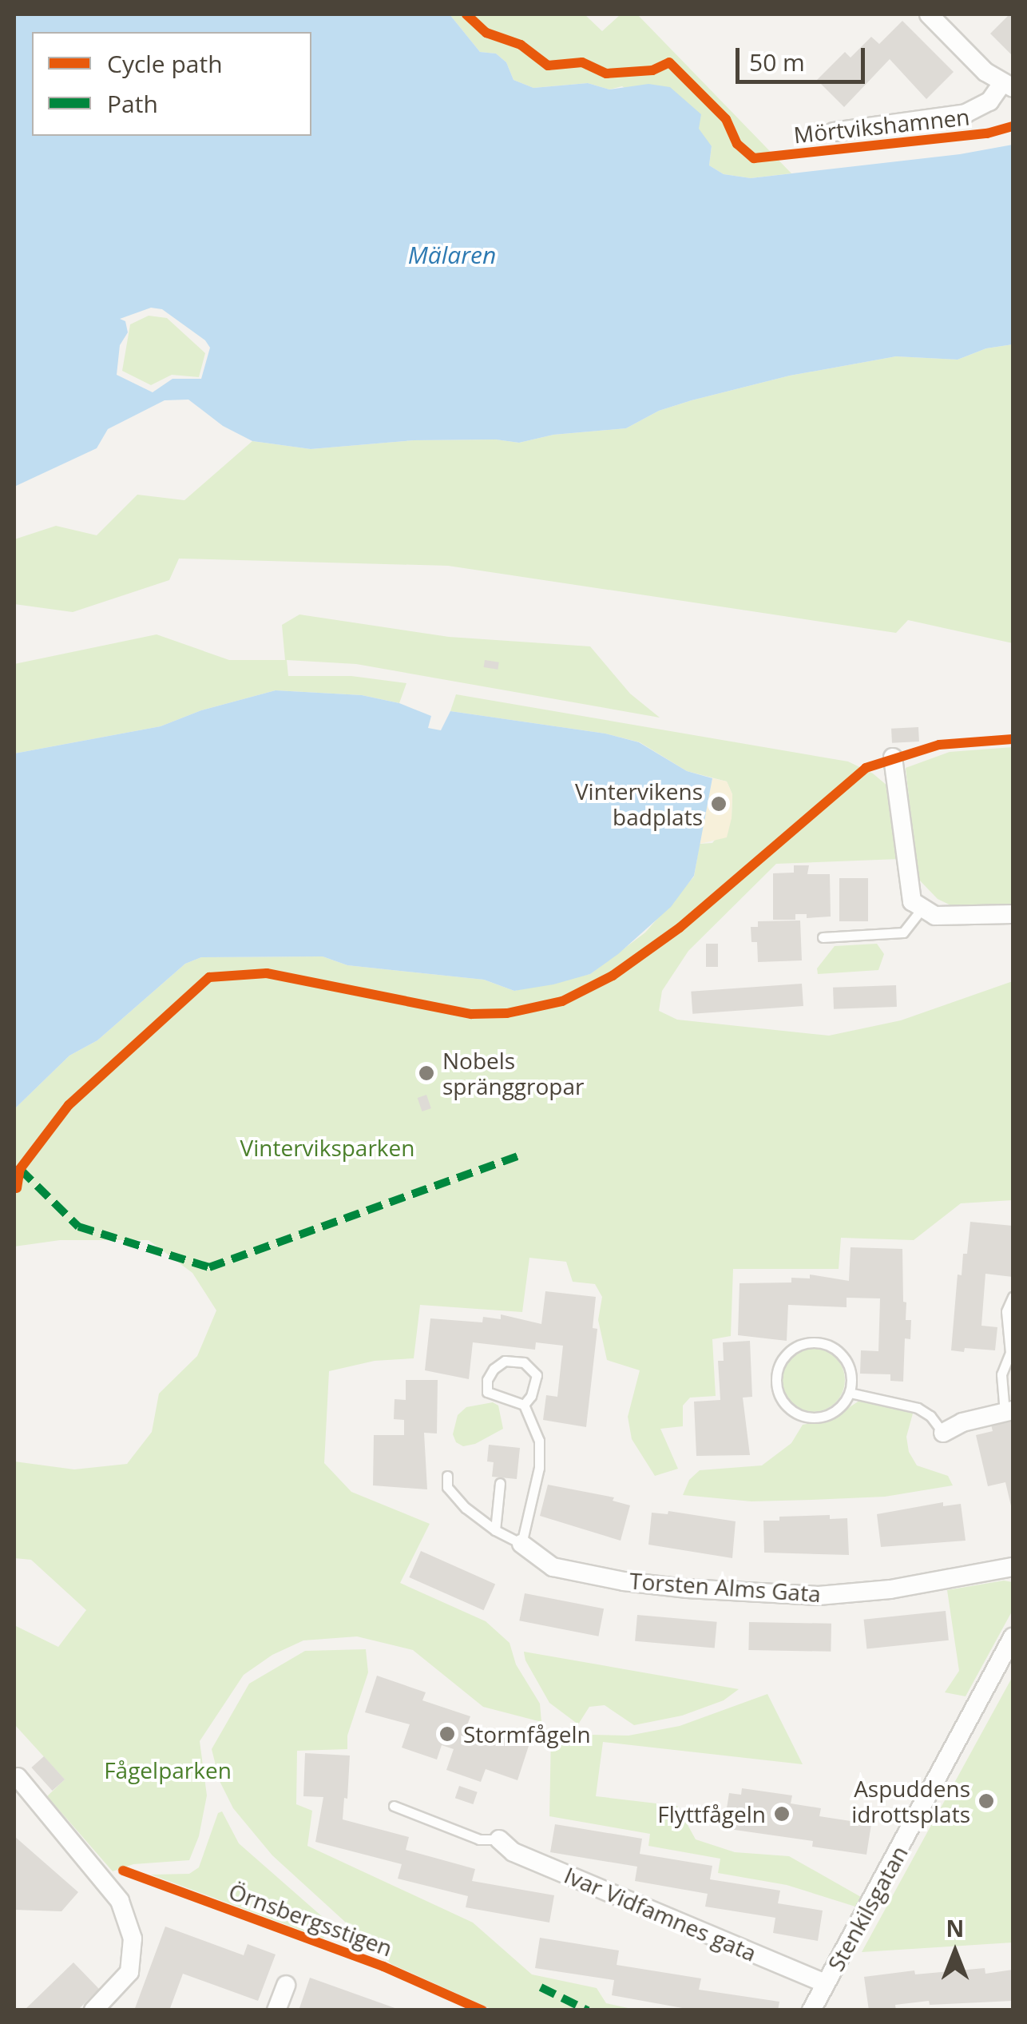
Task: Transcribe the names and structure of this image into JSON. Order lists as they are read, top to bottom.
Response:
{
  "streets": {
    "street": ["Torsten Alms Gata", "Stenkilsgatan", "Ivar Vidfamnes gata"],
    "cycle path": ["Mörtvikshamnen", "Örnsbergsstigen"]
  },
  "crossings": [
    ["Stenkilsgatan", "Ivar Vidfamnes gata"]
  ],
  "water": ["Mälaren"],
  "parks": ["Vinterviksparken", "Fågelparken"],
  "places": [
    "Vintervikens badplats",
    "Nobels spränggropar",
    "Stormfågeln",
    "Aspuddens idrottsplats",
    "Flyttfågeln"
  ],
  "legend": ["Cycle path", "Path"],
  "scale_bar": "50 m",
  "north": "top"
}
